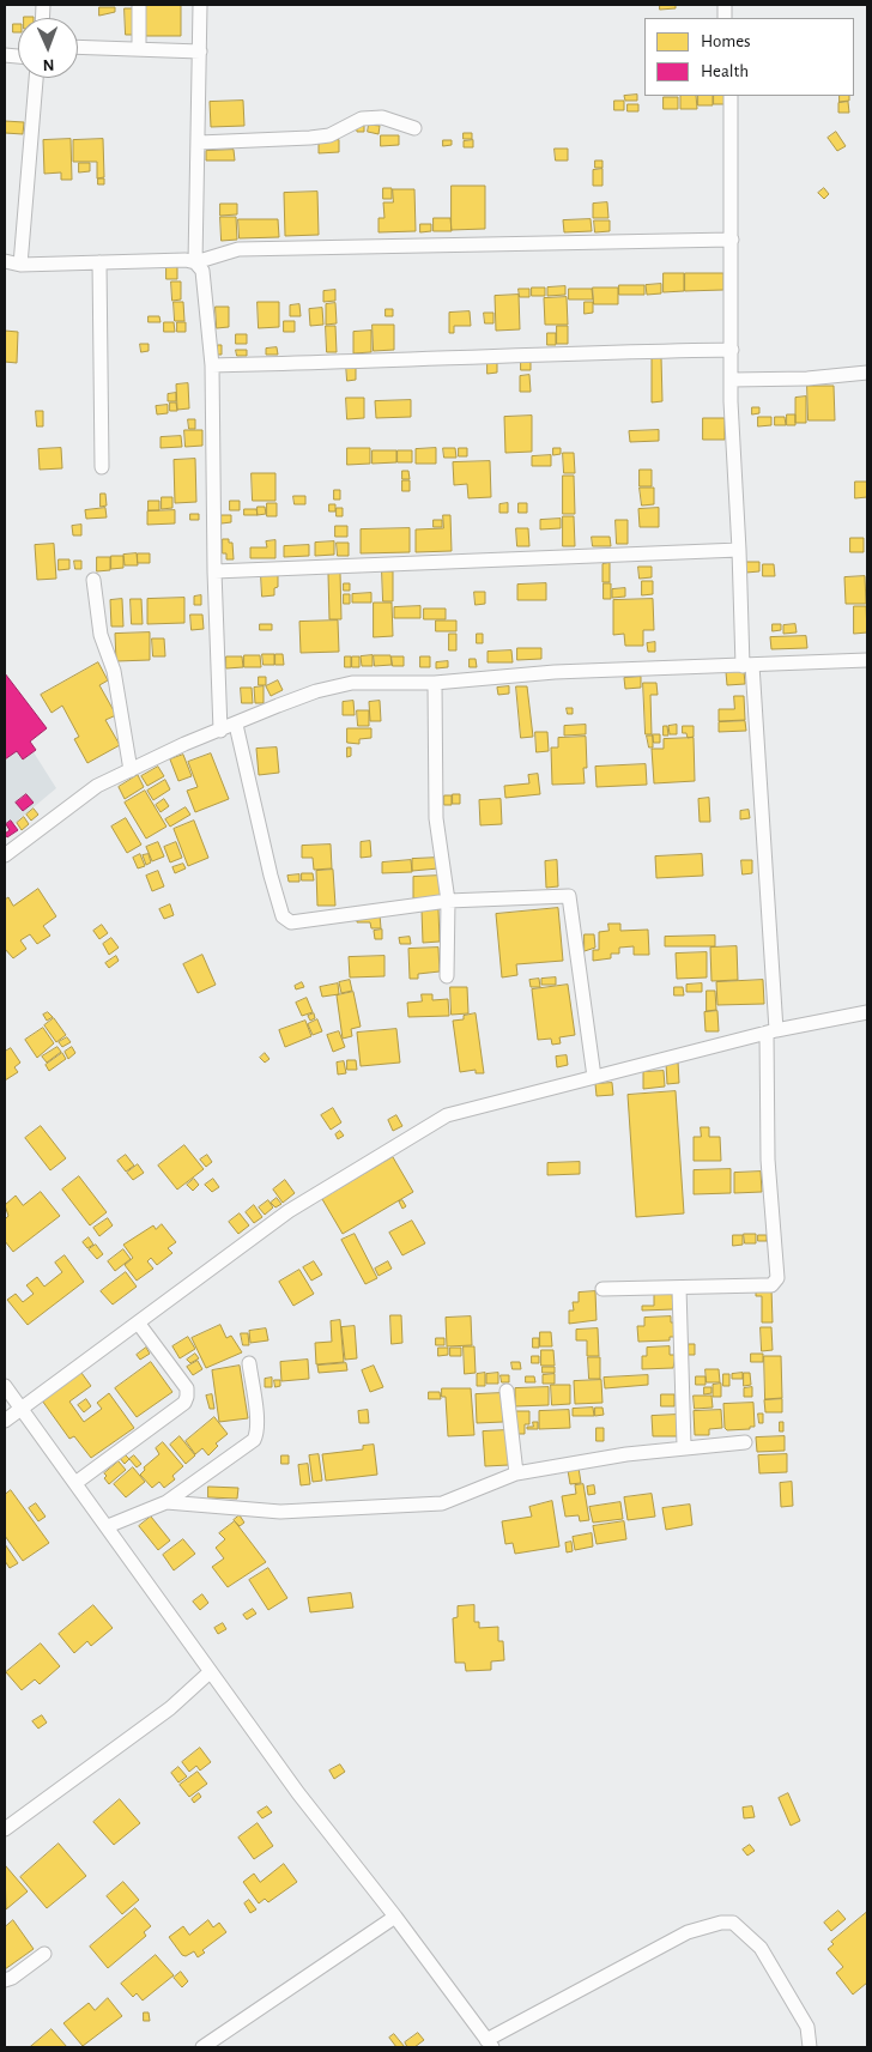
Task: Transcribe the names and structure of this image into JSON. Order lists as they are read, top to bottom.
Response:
{
  "legend": ["Homes", "Health"],
  "north": "bottom"
}
